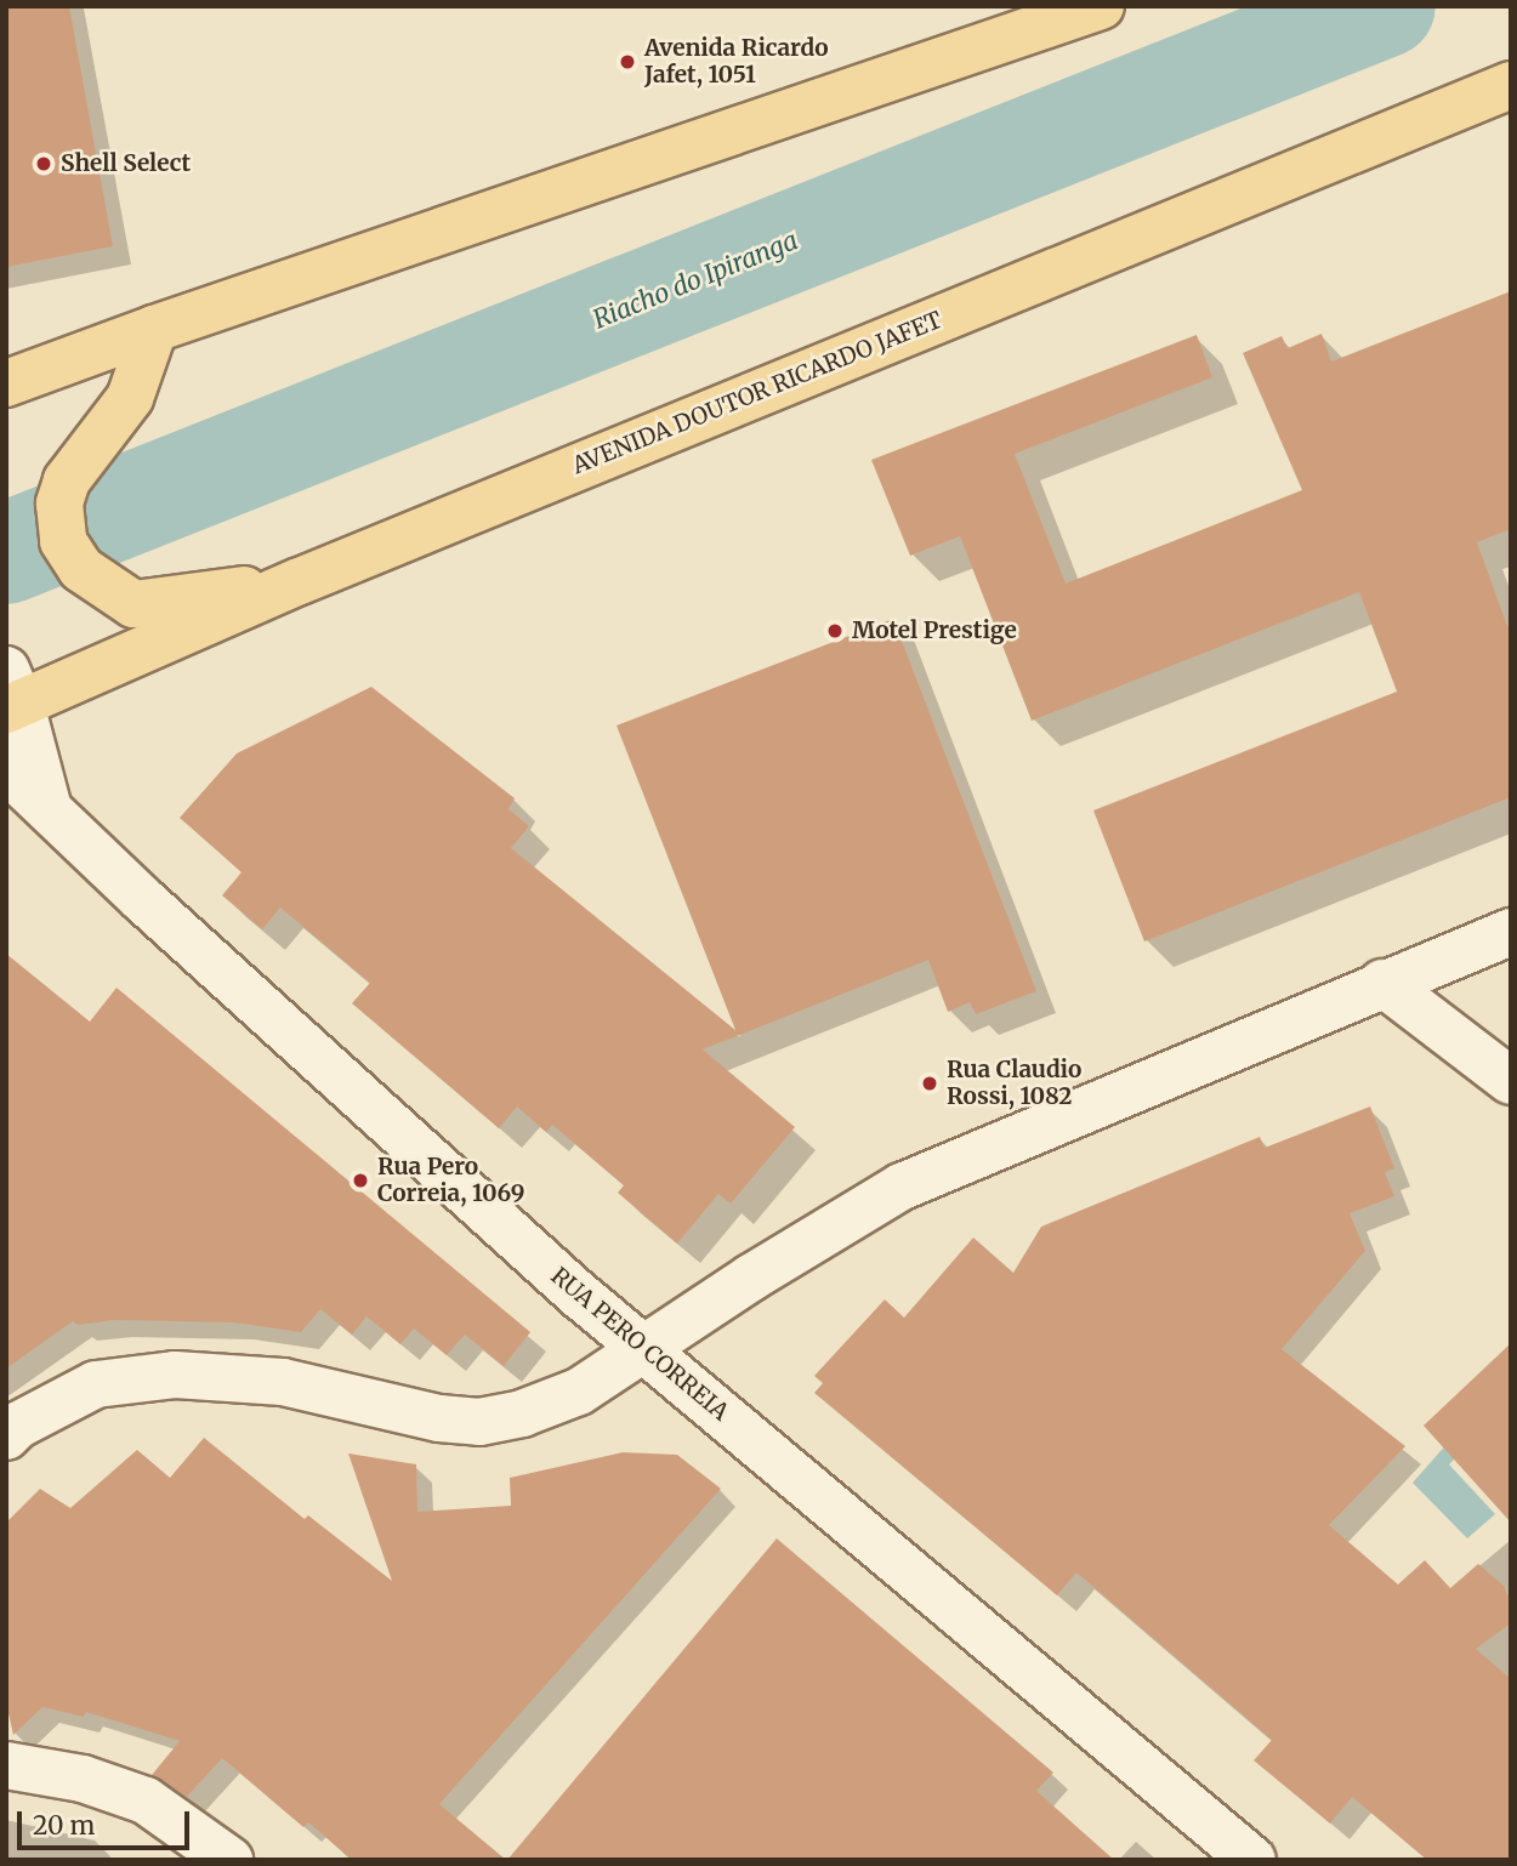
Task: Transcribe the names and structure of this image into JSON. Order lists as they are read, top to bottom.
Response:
{
  "streets": {
    "main road": ["AVENIDA DOUTOR RICARDO JAFET"],
    "street": ["RUA PERO CORREIA"]
  },
  "water": ["Riacho do Ipiranga"],
  "places": [
    "Avenida Ricardo Jafet, 1051",
    "Shell Select",
    "Motel Prestige",
    "Rua Claudio Rossi, 1082",
    "Rua Pero Correia, 1069"
  ],
  "scale_bar": "20 m"
}
